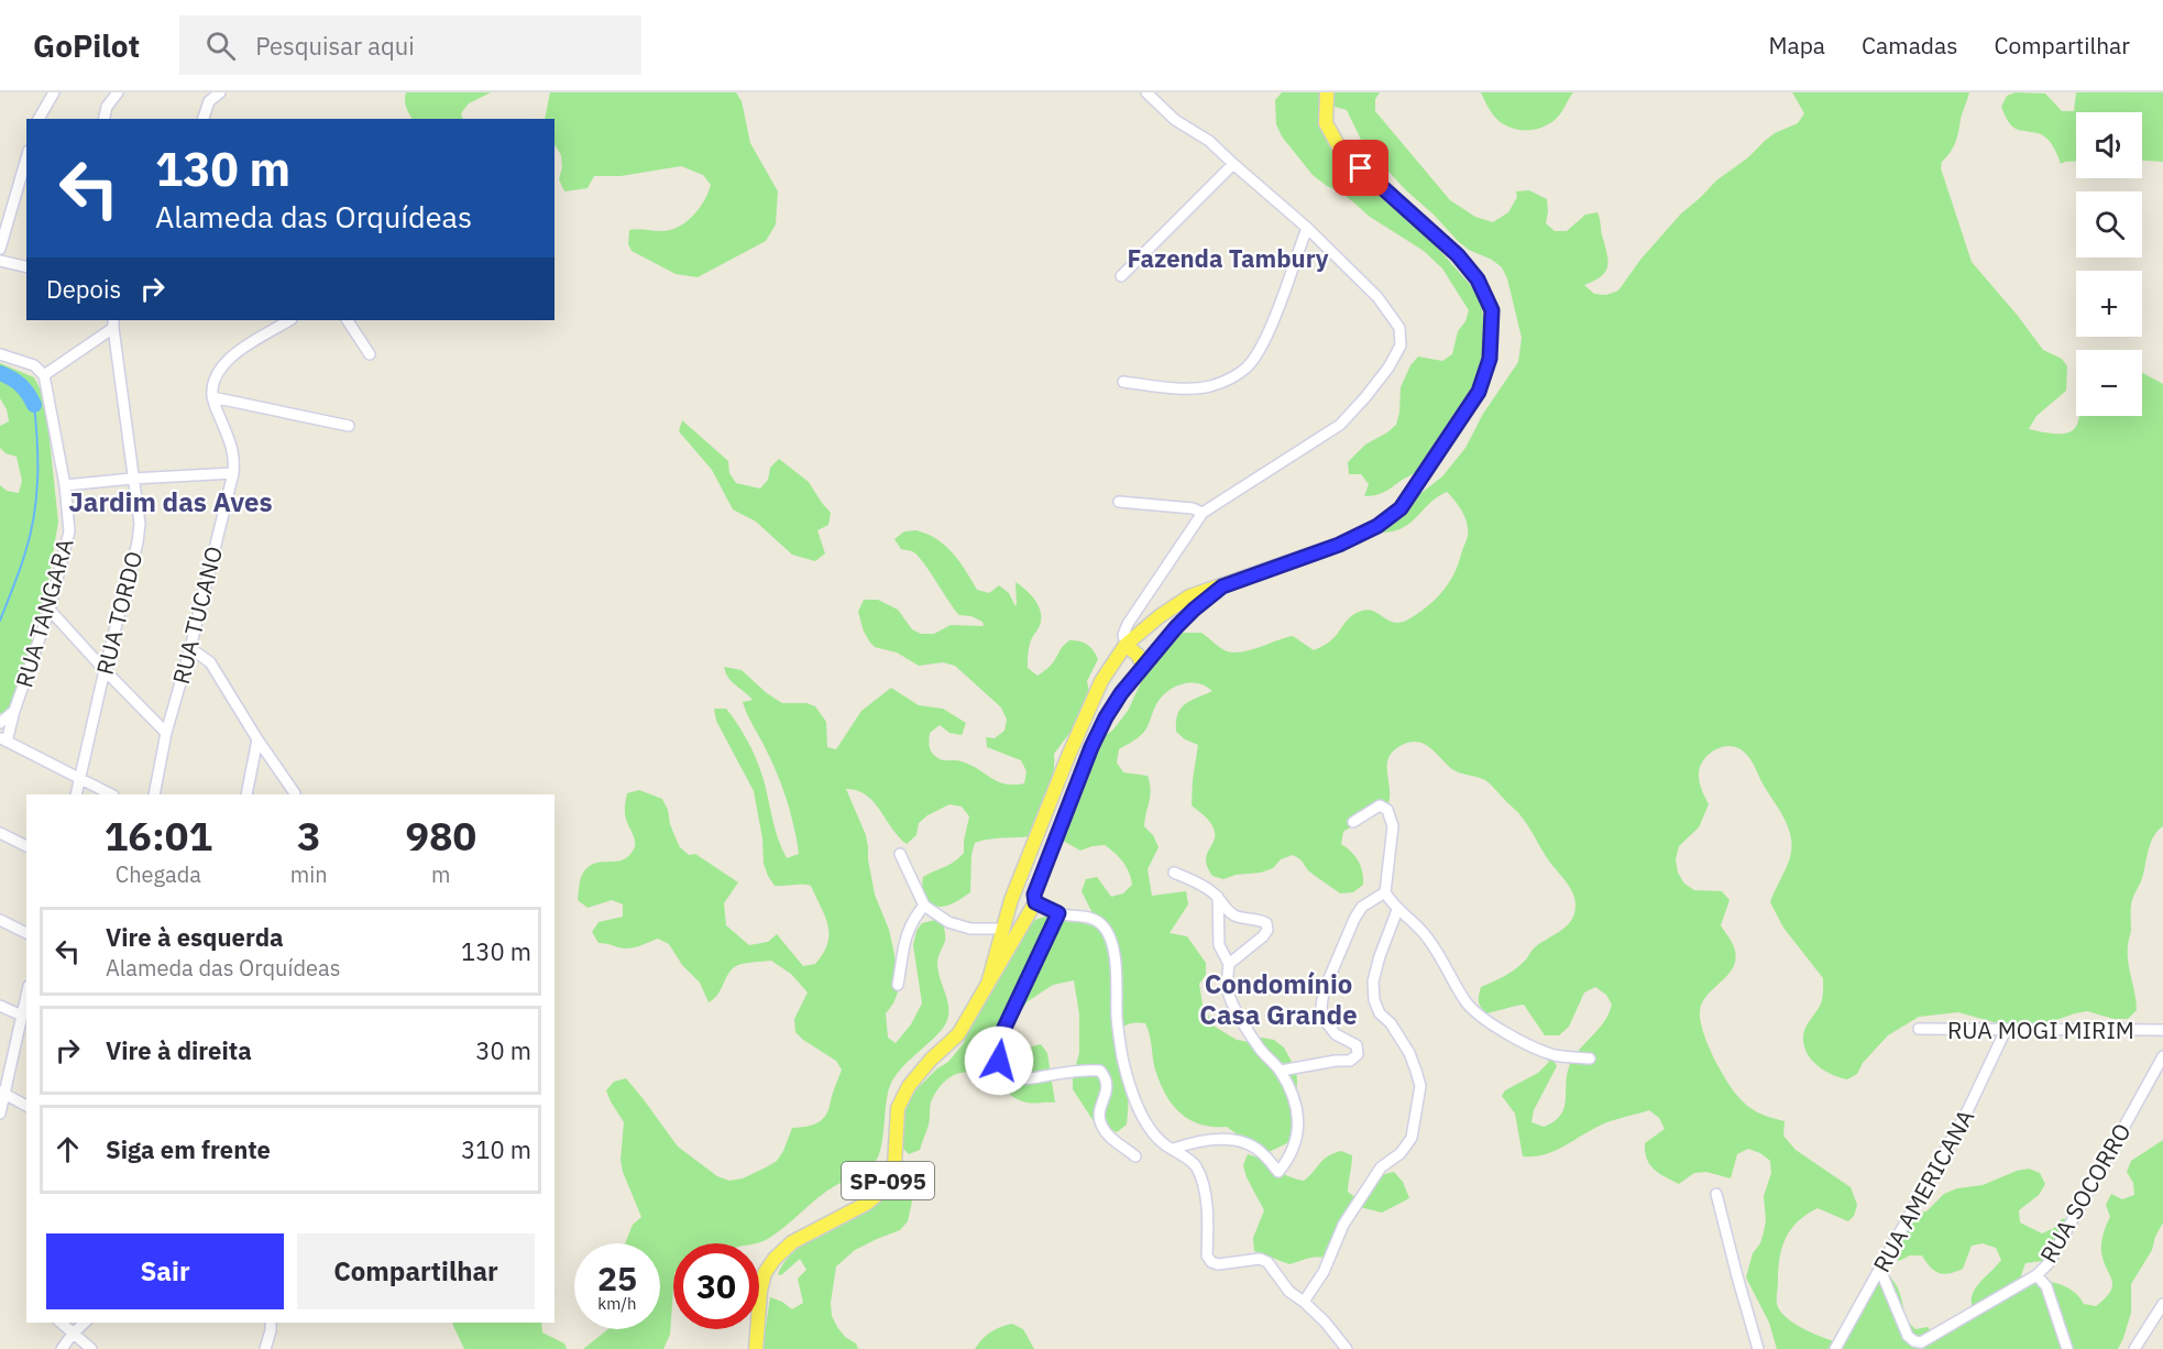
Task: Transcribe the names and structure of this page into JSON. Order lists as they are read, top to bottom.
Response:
{
  "streets": {
    "main road": ["SP-095"],
    "street": [
      "RUA TANGARA",
      "RUA TORDO",
      "RUA TUCANO",
      "RUA MOGI MIRIM",
      "RUA AMERICANA",
      "RUA SOCORRO"
    ]
  },
  "crossings": [
    ["RUA MOGI MIRIM", "RUA AMERICANA"],
    ["RUA AMERICANA", "RUA SOCORRO"]
  ],
  "districts": ["Fazenda Tambury", "Jardim das Aves", "Condomínio Casa Grande"],
  "page": {
    "header": "GoPilot",
    "search": "Pesquisar aqui",
    "nav": ["Mapa", "Camadas", "Compartilhar"],
    "map_buttons": ["+", "−"],
    "turn": ["130 m", "Alameda das Orquídeas"],
    "then": "Depois",
    "eta": [
      "16:01",
      "Chegada",
      "3",
      "min",
      "980",
      "m"
    ],
    "list": [
      {
        "name": "Vire à esquerda",
        "note": "Alameda das Orquídeas",
        "value": "130 m"
      },
      {
        "name": "Vire à direita",
        "value": "30 m"
      },
      {
        "name": "Siga em frente",
        "value": "310 m"
      }
    ],
    "buttons": ["Sair", "Compartilhar"],
    "speed": "25 km/h",
    "limit": "30"
  }
}
